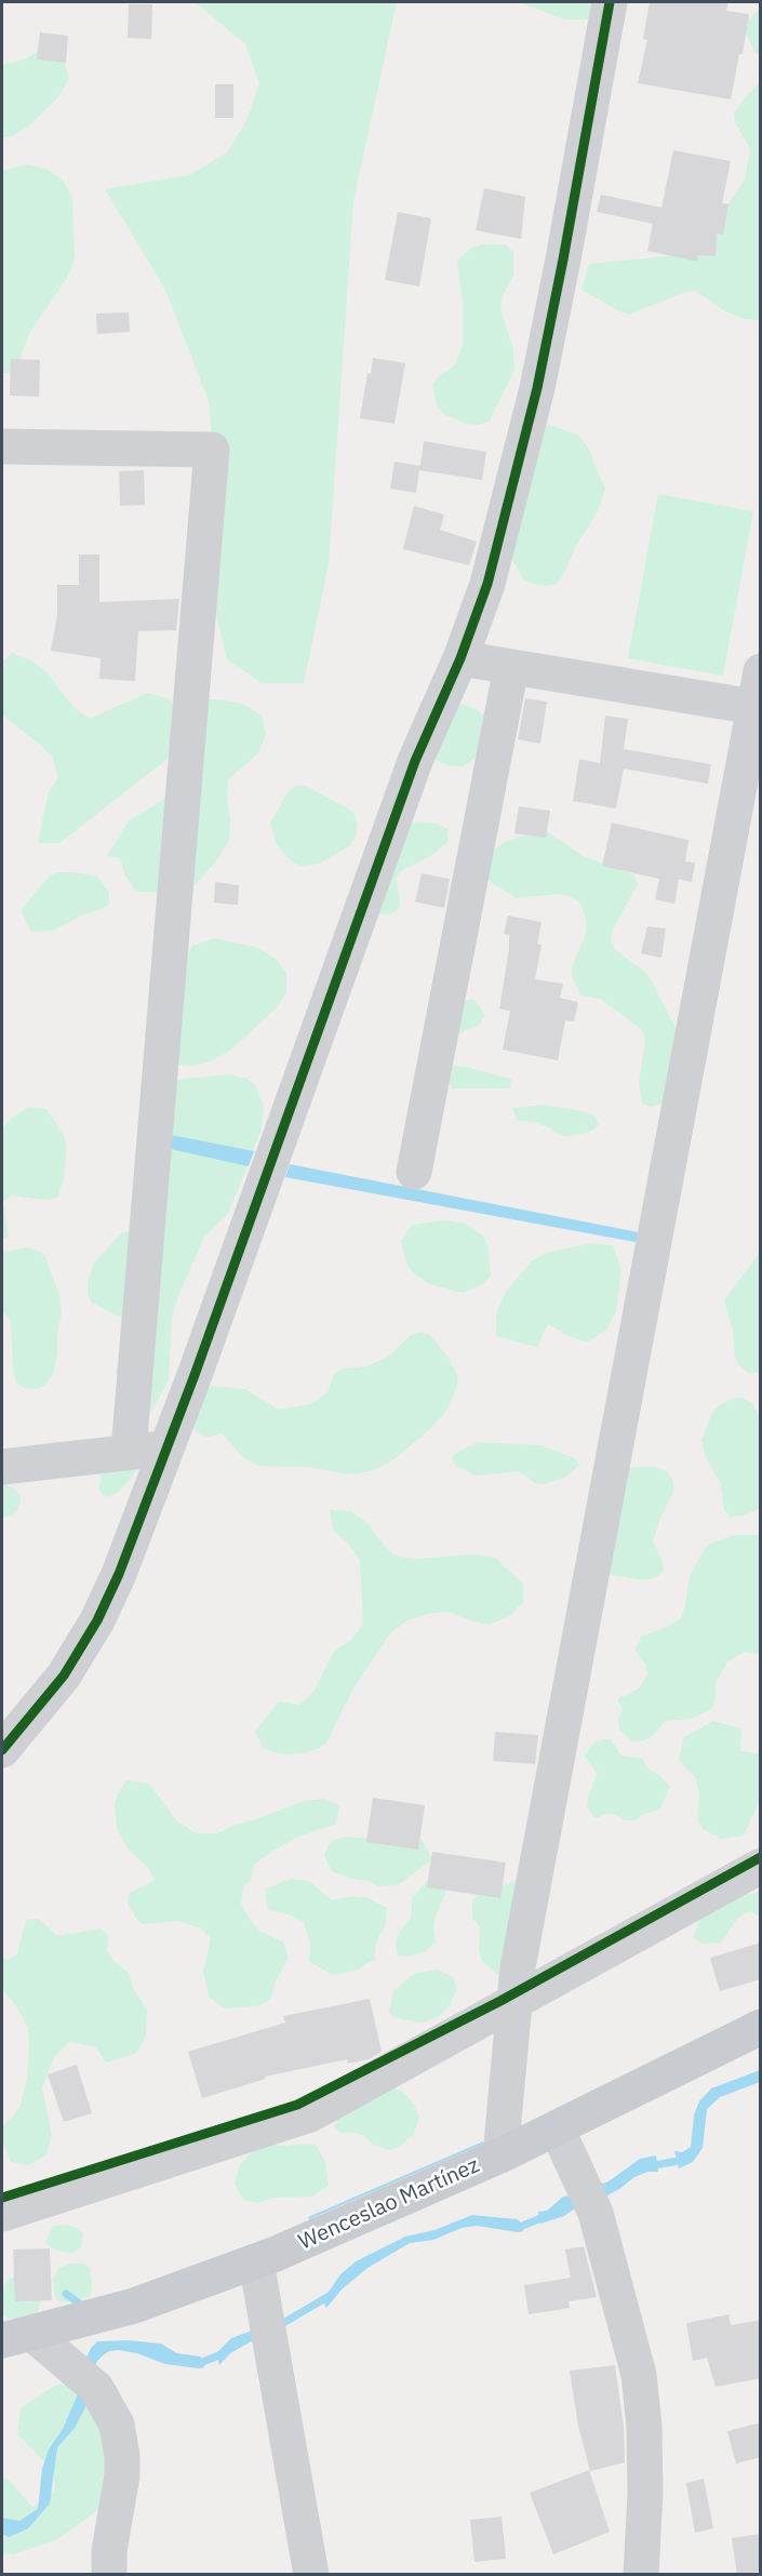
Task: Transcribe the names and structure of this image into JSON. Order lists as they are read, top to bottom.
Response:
{
  "streets": {
    "main road": ["Wenceslao Martínez"]
  }
}
